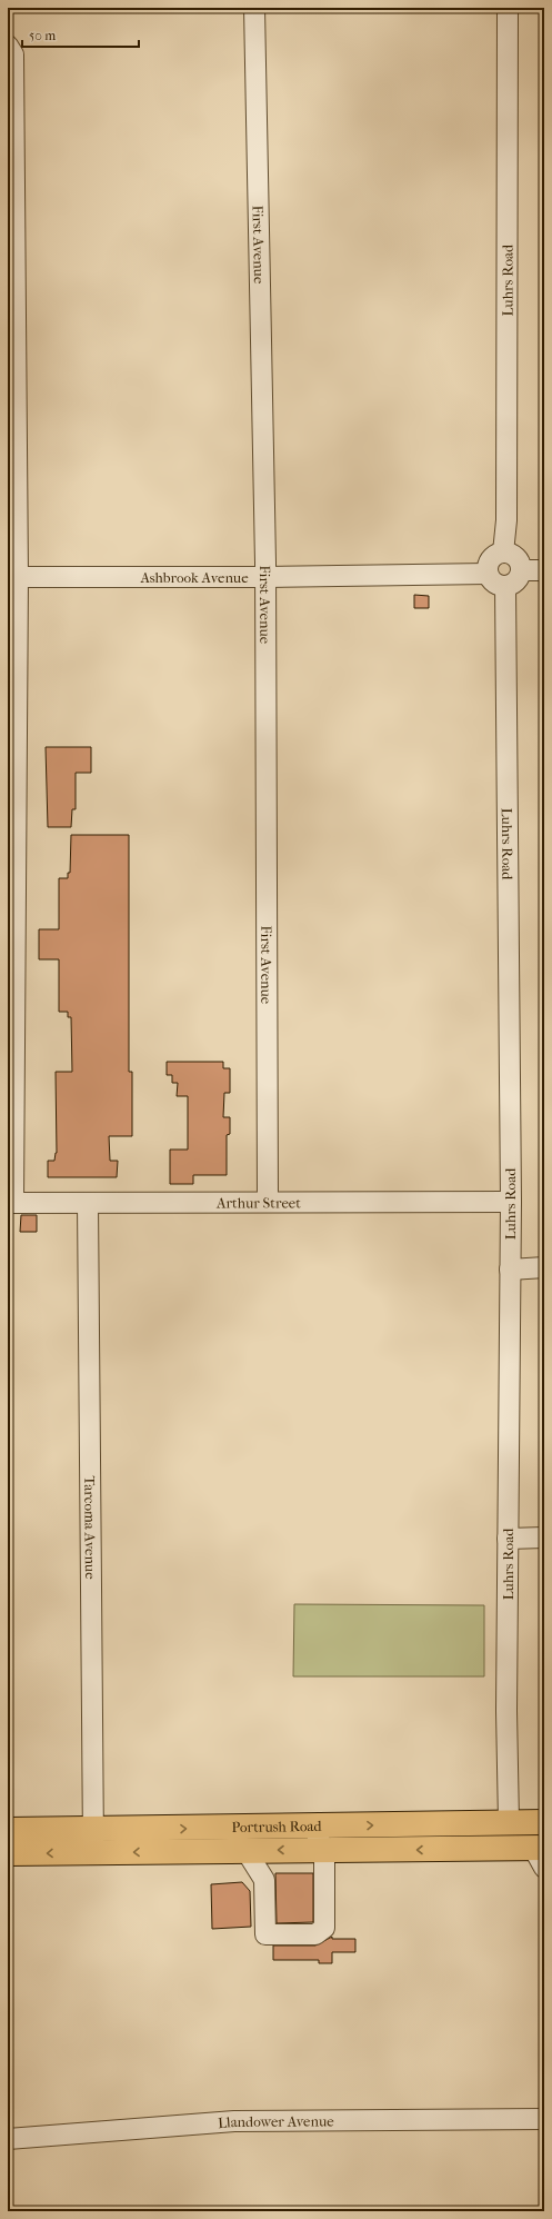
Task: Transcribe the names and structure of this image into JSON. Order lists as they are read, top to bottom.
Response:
{
  "streets": {
    "highway": ["Portrush Road"],
    "street": [
      "First Avenue",
      "Luhrs Road",
      "Ashbrook Avenue",
      "Arthur Street",
      "Tarcoma Avenue",
      "Llandower Avenue"
    ]
  },
  "crossings": [
    ["First Avenue", "Ashbrook Avenue"],
    ["First Avenue", "Arthur Street"],
    ["Luhrs Road", "Ashbrook Avenue"],
    ["Luhrs Road", "Arthur Street"],
    ["Luhrs Road", "Portrush Road"],
    ["Arthur Street", "Tarcoma Avenue"],
    ["Tarcoma Avenue", "Portrush Road"]
  ],
  "scale_bar": "50 m"
}
